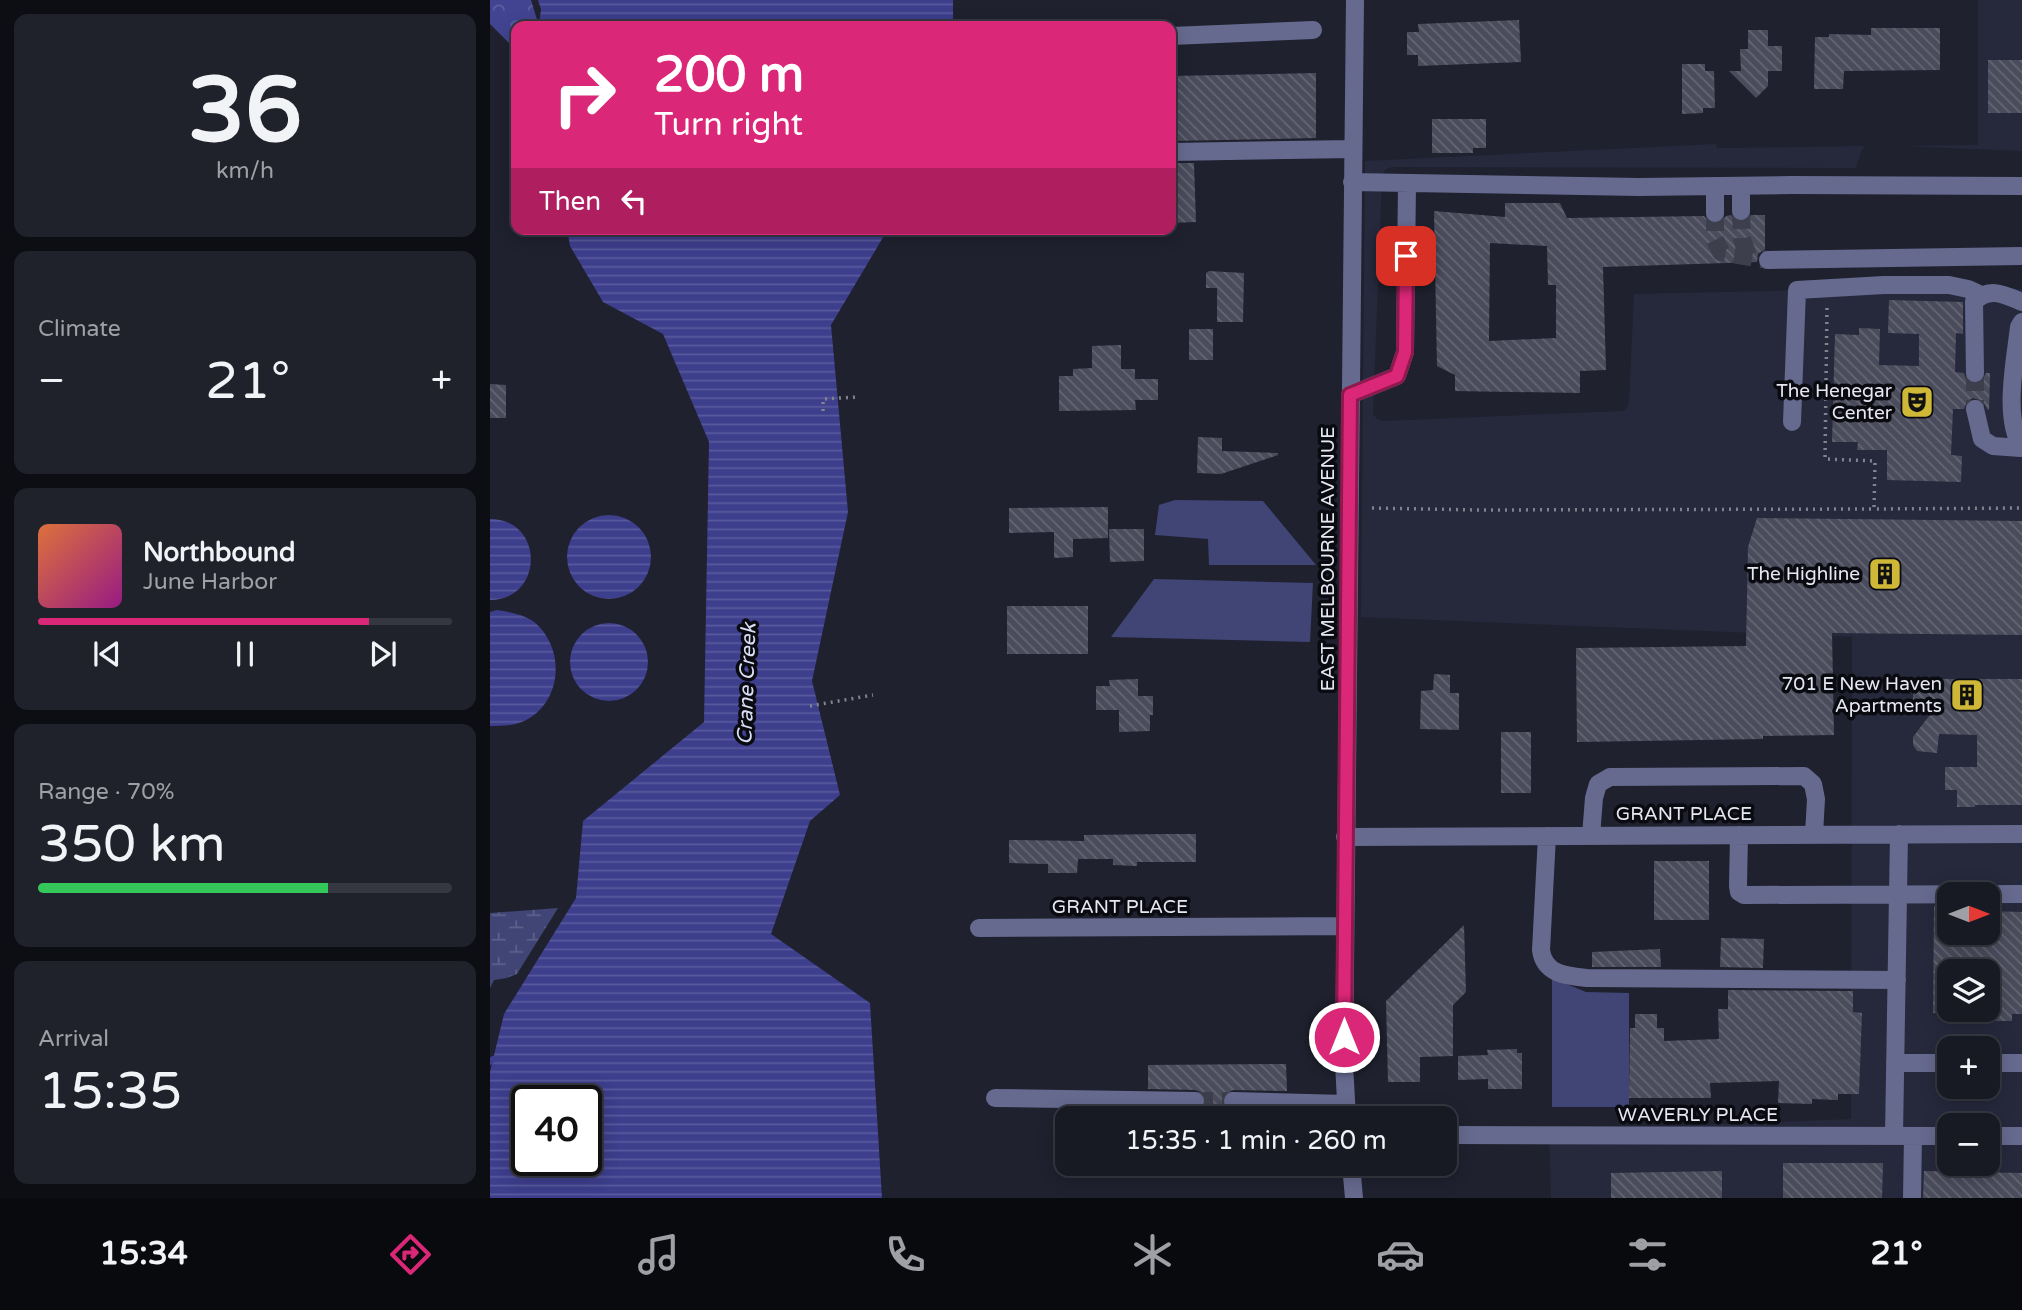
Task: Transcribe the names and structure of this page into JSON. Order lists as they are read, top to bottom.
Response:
{
  "streets": {
    "street": ["EAST MELBOURNE AVENUE", "GRANT PLACE", "WAVERLY PLACE"]
  },
  "crossings": [
    ["EAST MELBOURNE AVENUE", "GRANT PLACE"]
  ],
  "water": ["Crane Creek"],
  "places": {
    "theatre": ["The Henegar Center"],
    "building": ["The Highline", "701 E New Haven Apartments"]
  },
  "north": "right",
  "page": {
    "tile": [
      ["36", "km/h"],
      "Climate",
      ["Range · 70%", "350 km"],
      ["Arrival", "15:35"]
    ],
    "turn": ["200 m", "Turn right"],
    "then": "Then",
    "heat": ["−", "21°", "+"],
    "song": ["Northbound", "June Harbor"],
    "map_buttons": ["+", "−"],
    "limit": "40",
    "trip": "15:35 · 1 min · 260 m",
    "tabs": ["15:34", "21°"]
  }
}
